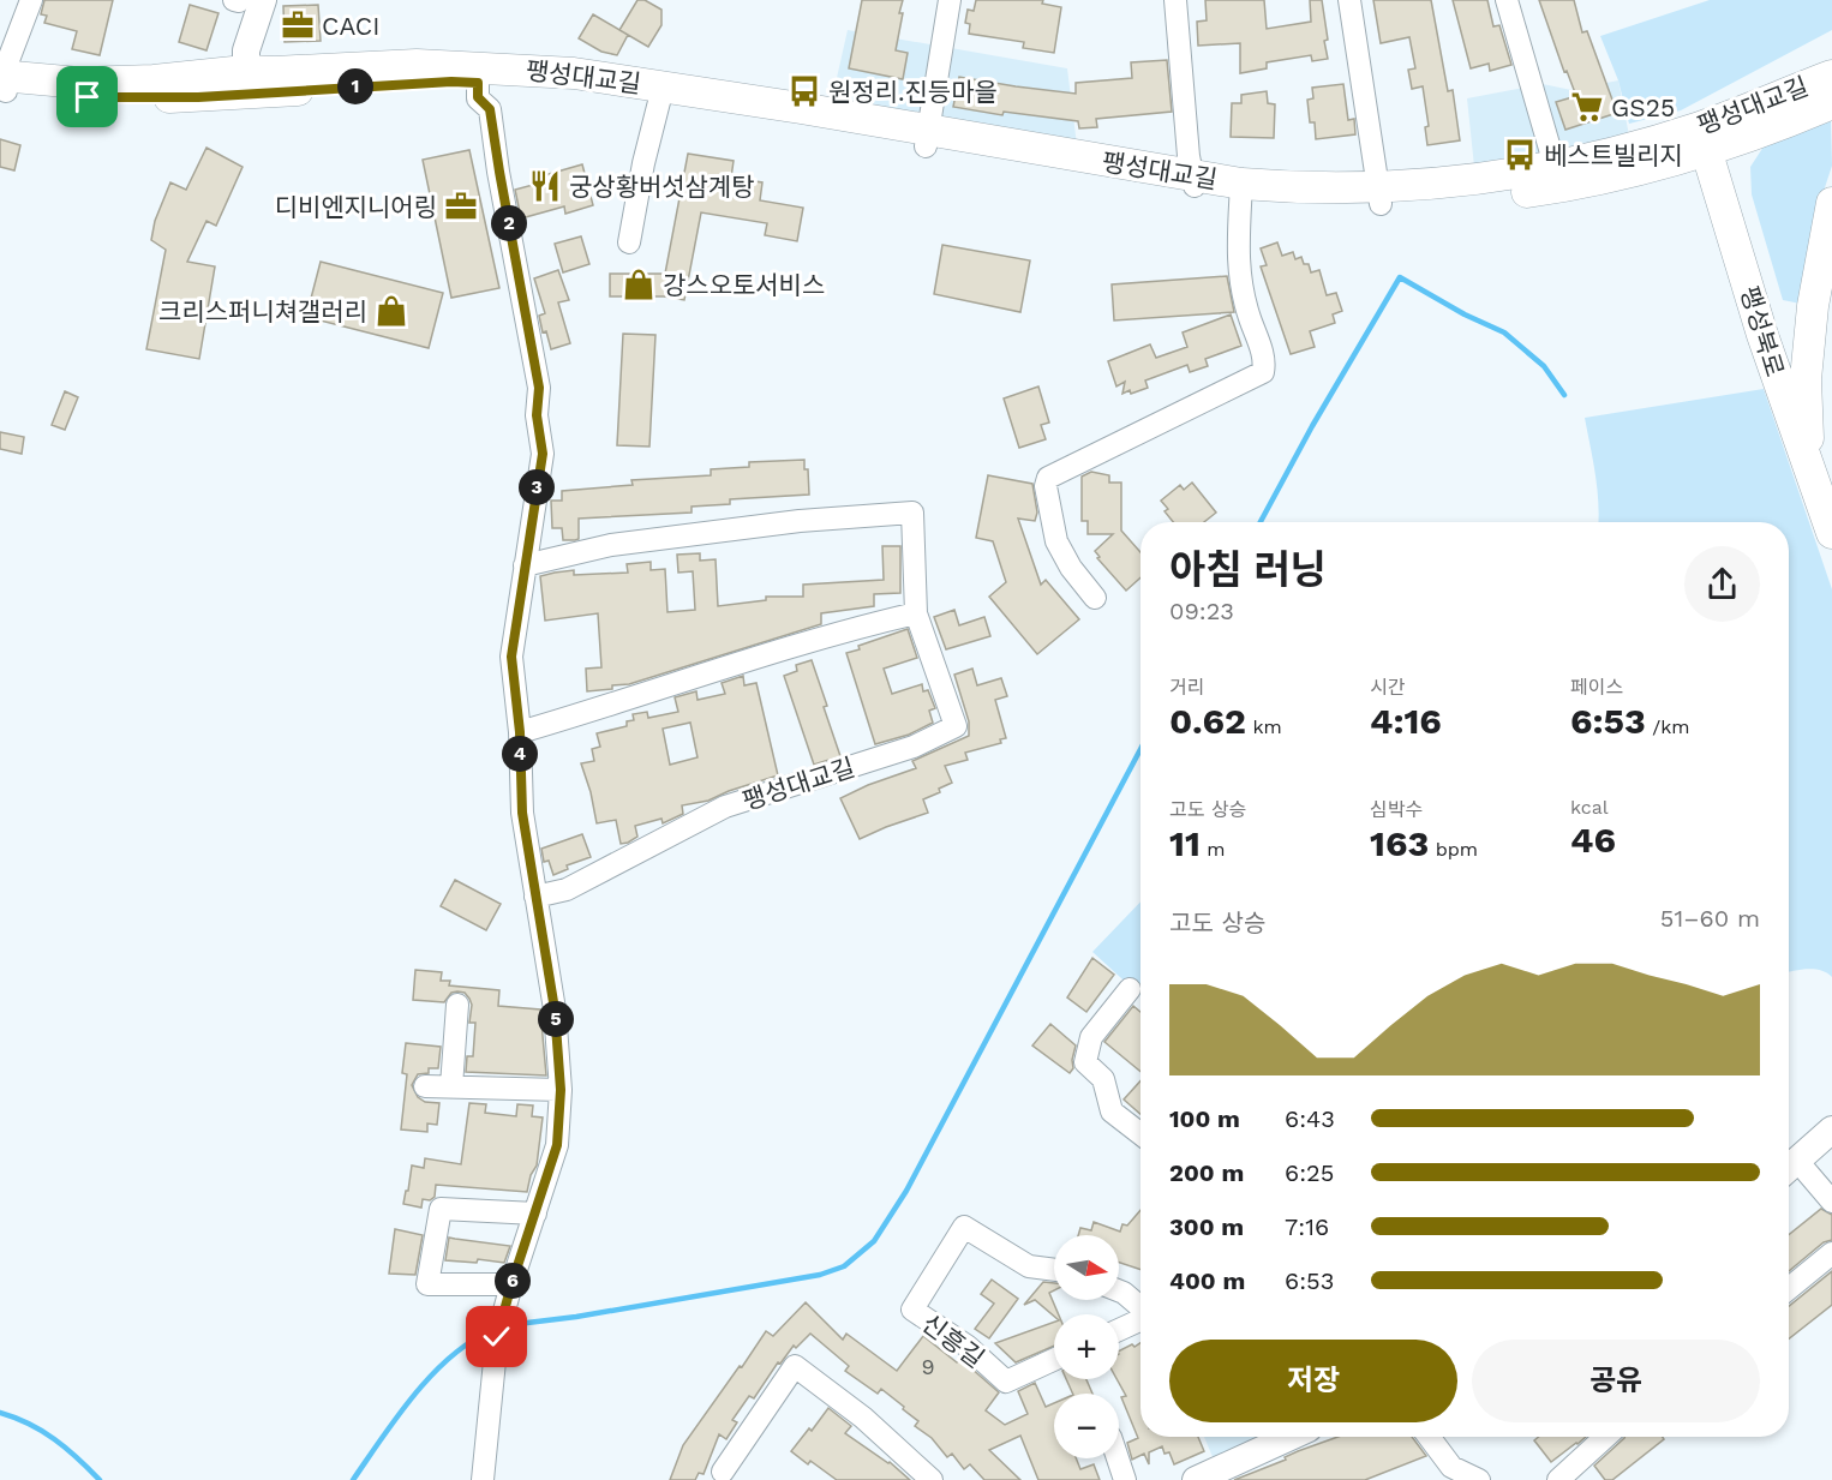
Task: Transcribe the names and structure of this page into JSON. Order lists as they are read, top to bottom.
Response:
{
  "streets": {
    "main road": ["팽성대교길", "팽성북로"],
    "street": ["신흥길"]
  },
  "crossings": [
    ["팽성대교길", "팽성북로"]
  ],
  "places": {
    "office": ["CACI", "디비엔지니어링"],
    "bus stop": ["원정리.진등마을", "베스트빌리지"],
    "supermarket": ["GS25"],
    "restaurant": ["궁상황버섯삼계탕"],
    "shop": ["강스오토서비스", "크리스퍼니쳐갤러리"]
  },
  "house_numbers": ["9"],
  "north": "right",
  "page": {
    "pins": [
      "1",
      "2",
      "3",
      "4",
      "5",
      "6"
    ],
    "heading": ["아침 러닝", "09:23"],
    "stats": [
      ["거리", "0.62 km"],
      ["시간", "4:16"],
      ["페이스", "6:53 /km"],
      ["고도 상승", "11 m"],
      ["심박수", "163 bpm"],
      ["kcal", "46"]
    ],
    "chart": ["고도 상승", "51–60 m"],
    "list": [
      {
        "name": "100 m",
        "note": "6:43"
      },
      {
        "name": "200 m",
        "note": "6:25"
      },
      {
        "name": "300 m",
        "note": "7:16"
      },
      {
        "name": "400 m",
        "note": "6:53"
      }
    ],
    "map_buttons": ["+", "−"],
    "buttons": ["저장", "공유"]
  }
}
